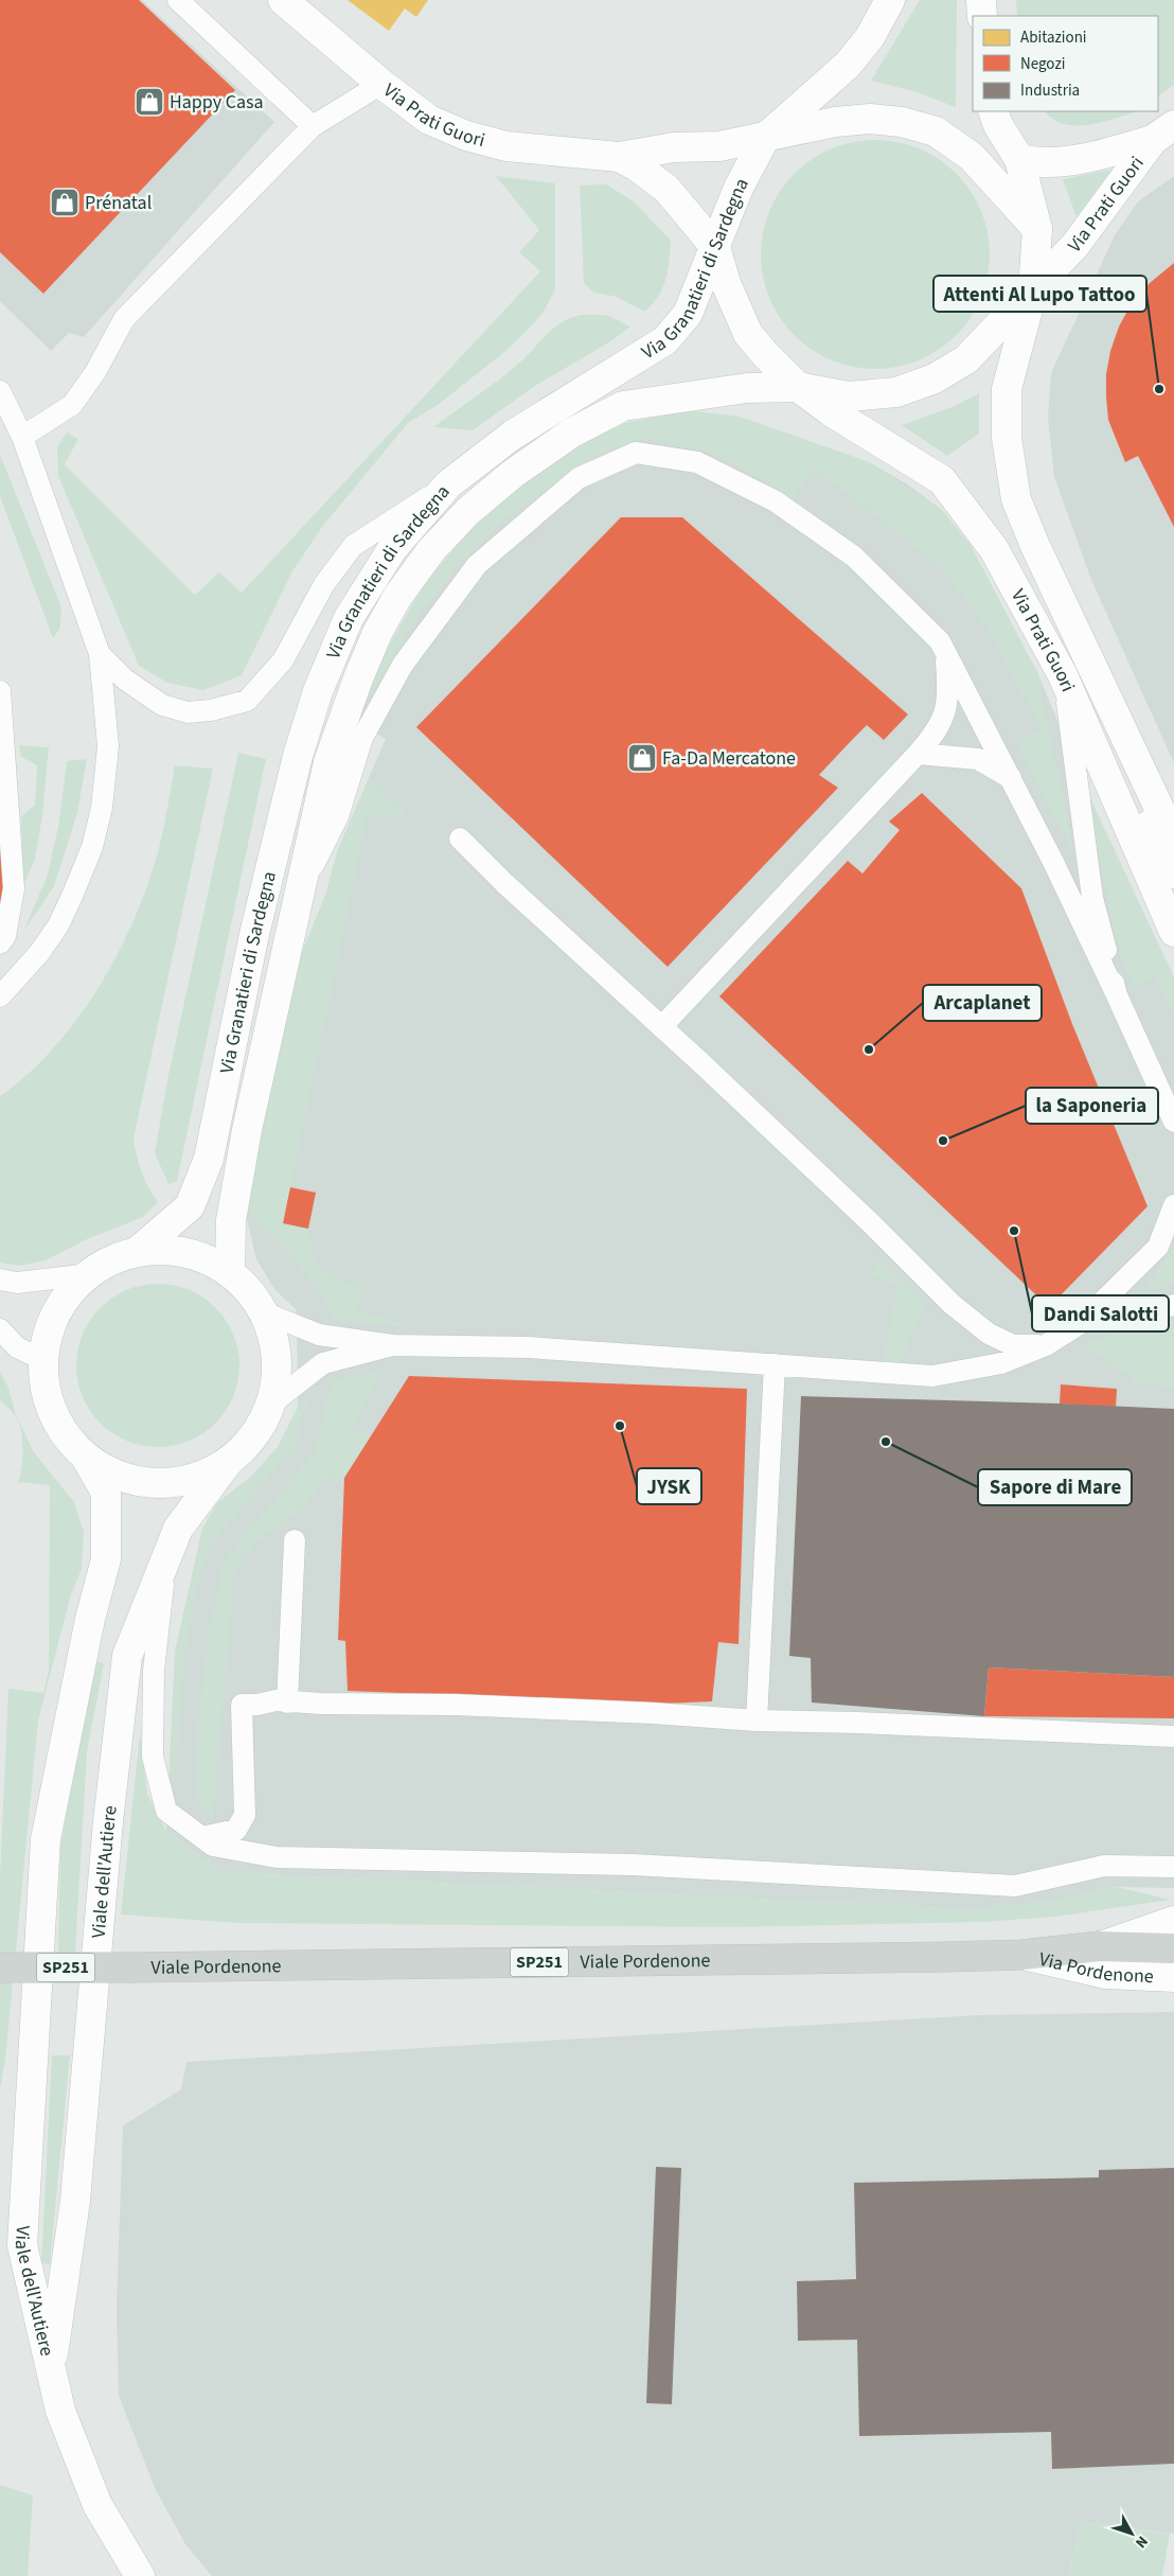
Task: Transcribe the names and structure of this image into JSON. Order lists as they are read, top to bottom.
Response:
{
  "streets": {
    "main road": ["Viale Pordenone", "SP251"],
    "street": [
      "Via Prati Guori",
      "Via Granatieri di Sardegna",
      "Viale dell'Autiere",
      "Via Pordenone"
    ]
  },
  "crossings": [
    ["Via Prati Guori", "Via Granatieri di Sardegna"],
    ["Via Granatieri di Sardegna", "Viale dell'Autiere"],
    ["Viale Pordenone", "Via Pordenone"]
  ],
  "places": {
    "shop": ["Happy Casa", "Prénatal", "Fa-Da Mercatone"],
    "other": [
      "Attenti Al Lupo Tattoo",
      "Arcaplanet",
      "la Saponeria",
      "Dandi Salotti",
      "JYSK",
      "Sapore di Mare"
    ]
  },
  "legend": ["Abitazioni", "Negozi", "Industria"],
  "north": "bottom right"
}
